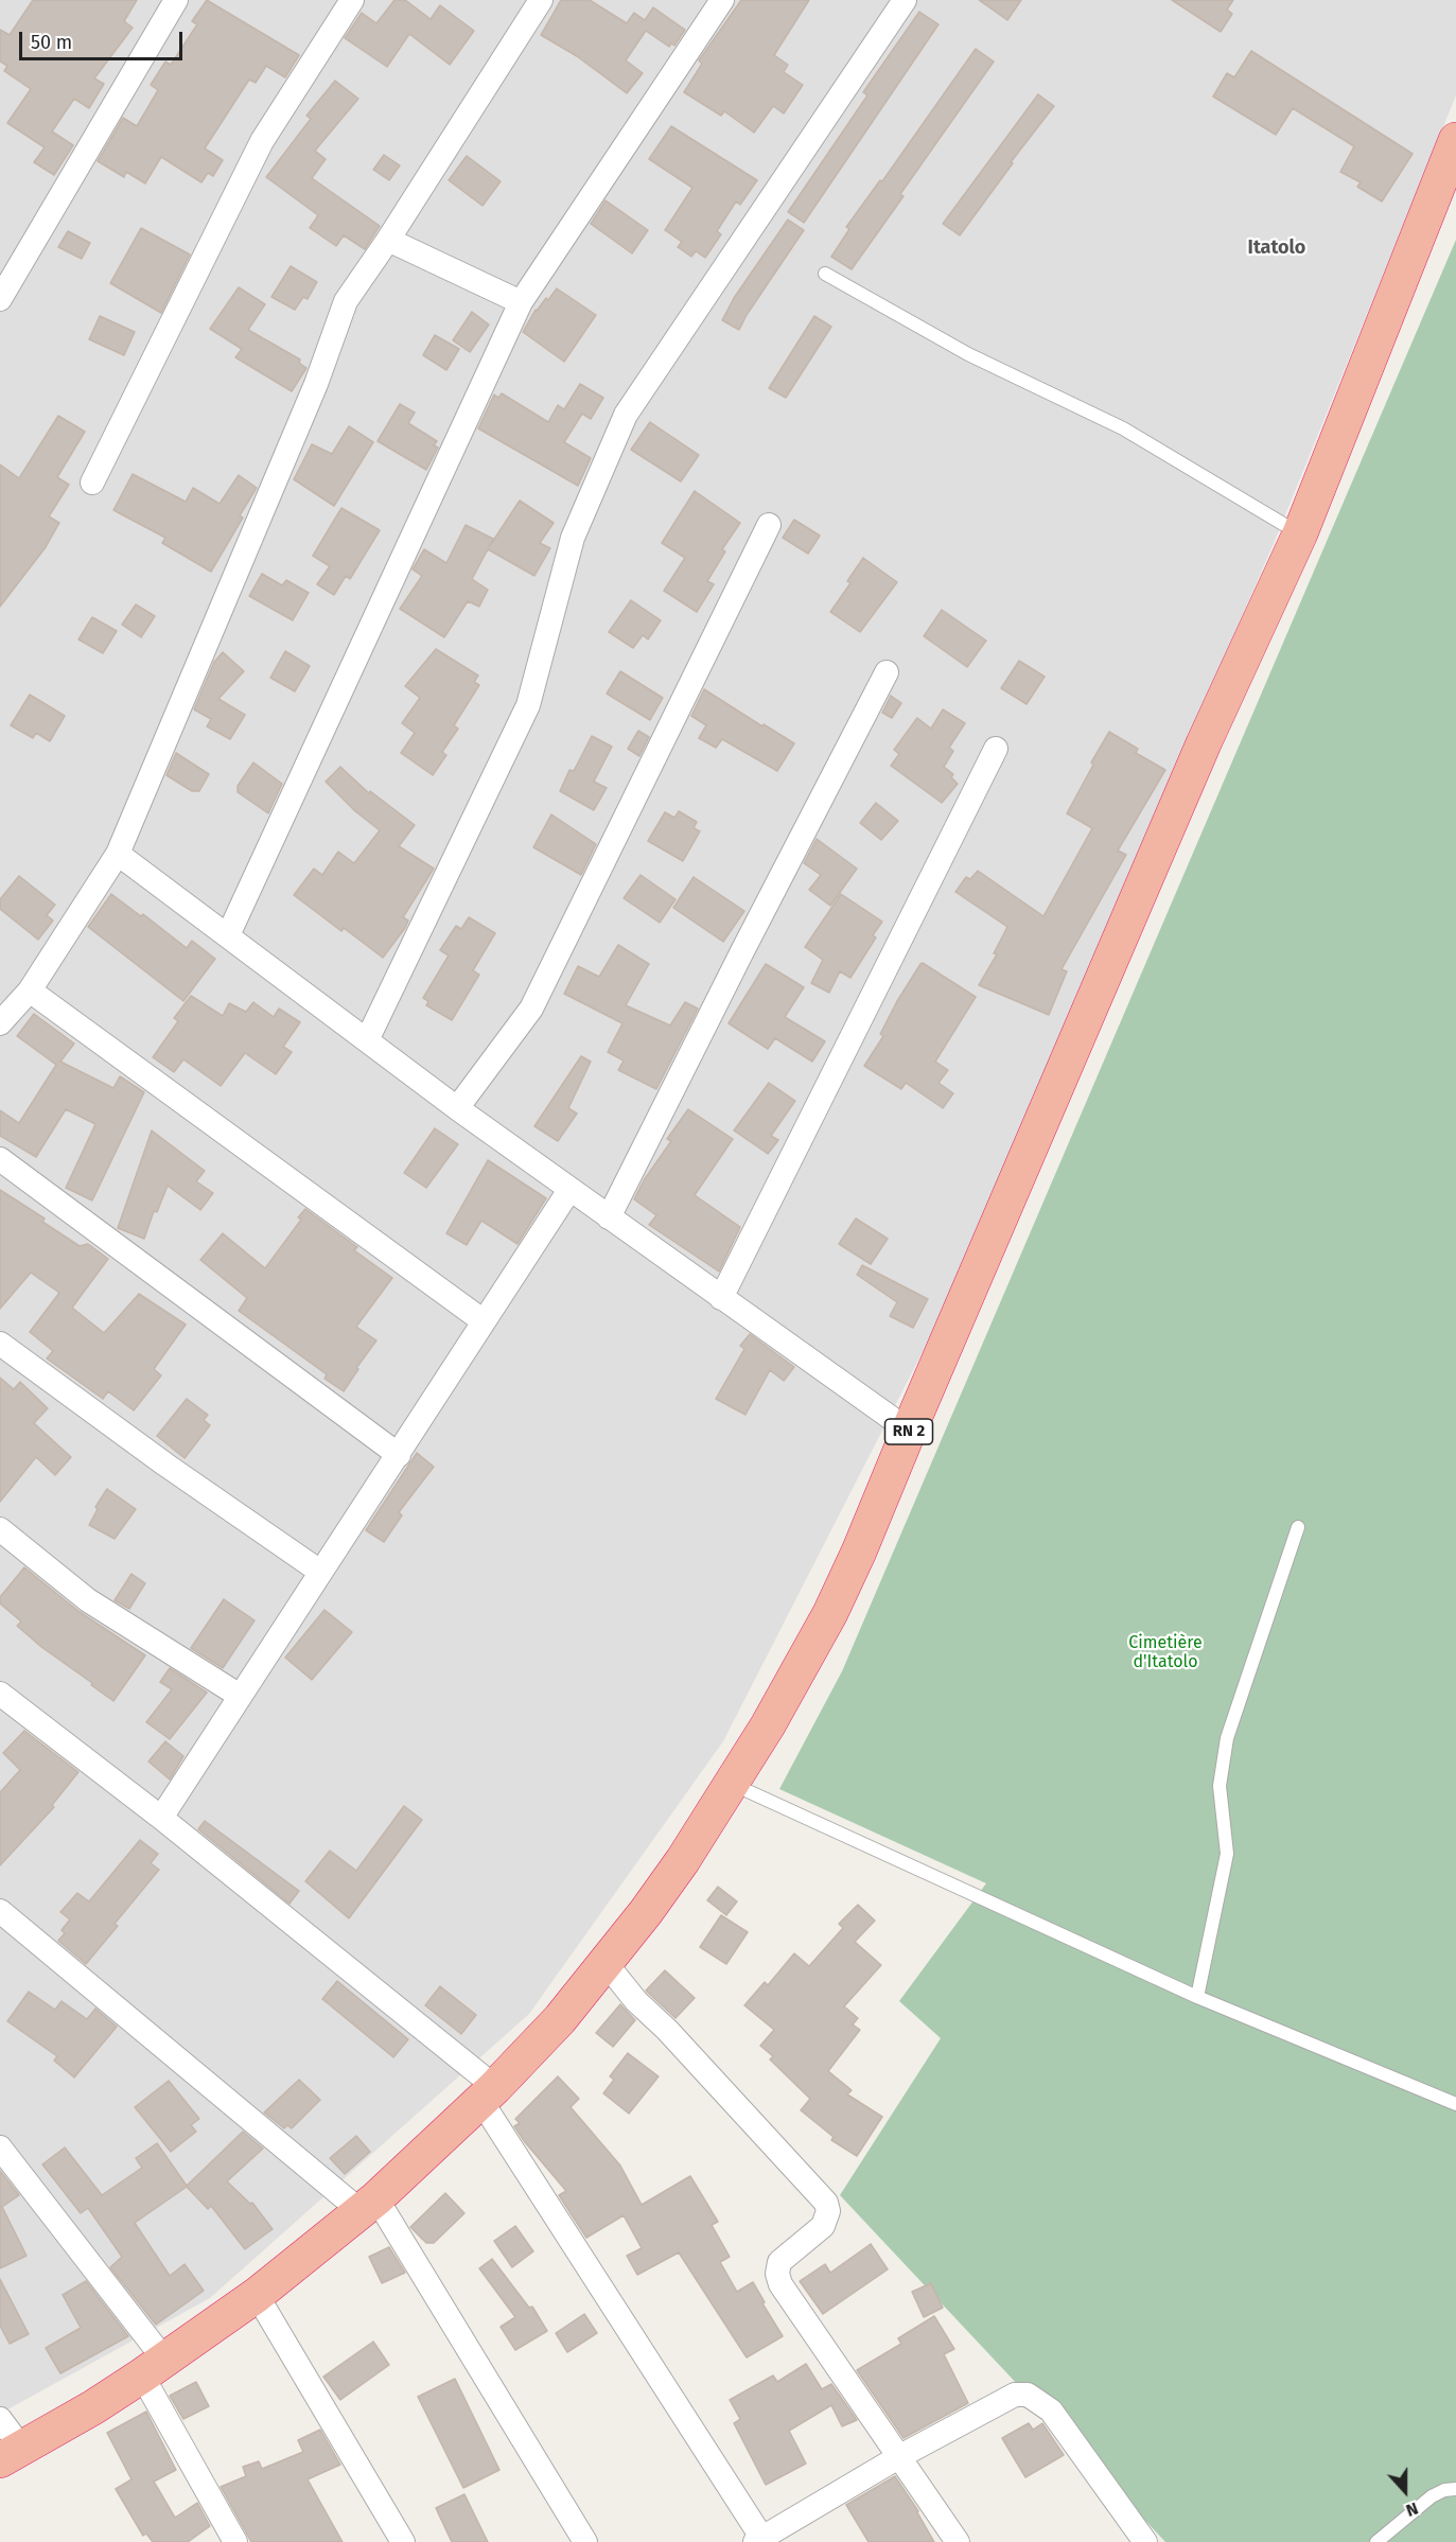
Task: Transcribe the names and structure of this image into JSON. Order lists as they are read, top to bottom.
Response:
{
  "streets": {
    "highway": ["RN 2"]
  },
  "districts": ["Itatolo"],
  "parks": ["Cimetière d'Itatolo"],
  "scale_bar": "50 m",
  "north": "bottom"
}
